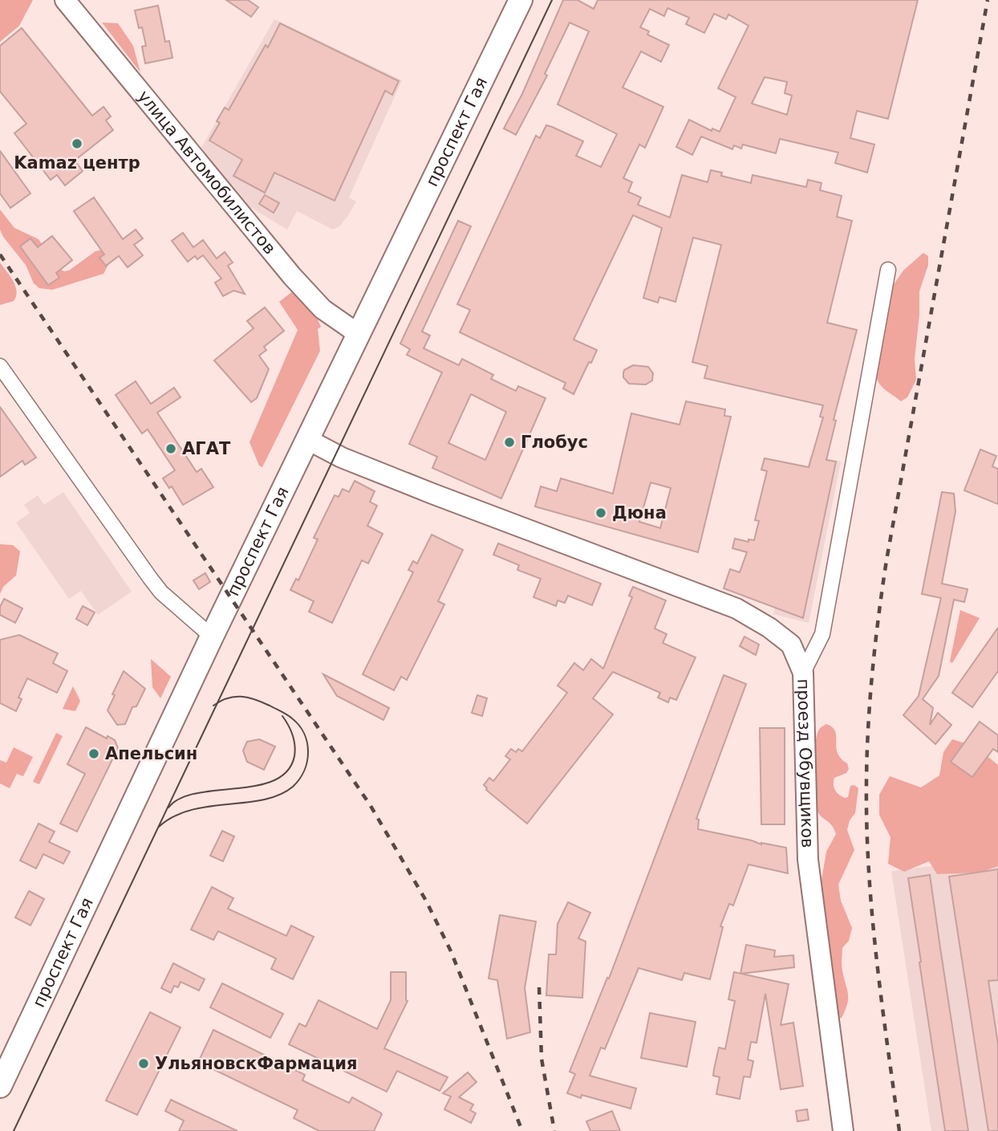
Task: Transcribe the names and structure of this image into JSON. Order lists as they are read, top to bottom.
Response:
{
  "streets": {
    "main road": ["проспект Гая"],
    "street": ["улица Автомобилистов", "проезд Обувщиков"]
  },
  "crossings": [
    ["проспект Гая", "улица Автомобилистов"]
  ],
  "places": [
    "Kamaz центр",
    "Глобус",
    "АГАТ",
    "Дюна",
    "Апельсин",
    "УльяновскФармация"
  ]
}
